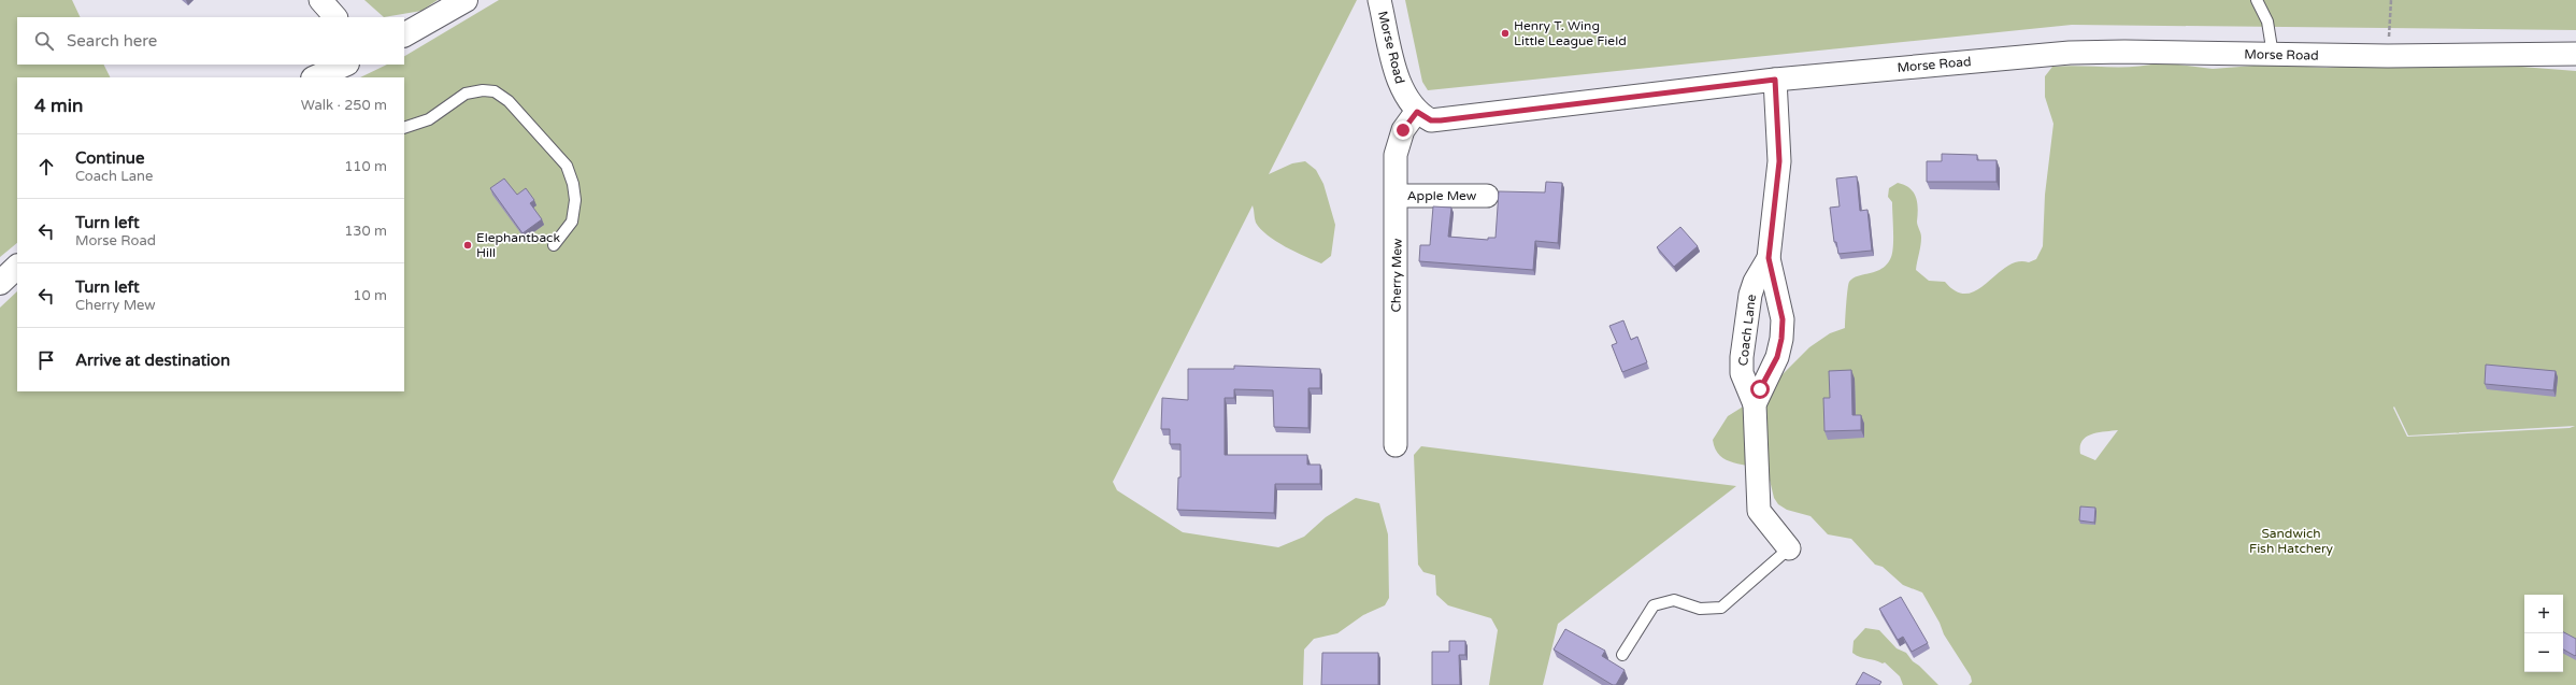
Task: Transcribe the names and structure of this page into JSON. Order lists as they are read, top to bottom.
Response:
{
  "streets": {
    "street": [
      "Morse Road",
      "Apple Mew",
      "Cherry Mew",
      "Coach Lane"
    ]
  },
  "crossings": [
    ["Morse Road", "Cherry Mew"],
    ["Morse Road", "Coach Lane"],
    ["Apple Mew", "Cherry Mew"]
  ],
  "parks": ["Sandwich Fish Hatchery"],
  "places": ["Henry T. Wing Little League Field", "Elephantback Hill"],
  "page": {
    "search": "Search here",
    "heading": ["4 min", "Walk · 250 m"],
    "list": [
      ["Continue", "Coach Lane", "110 m"],
      ["Turn left", "Morse Road", "130 m"],
      ["Turn left", "Cherry Mew", "10 m"],
      "Arrive at destination"
    ],
    "map_buttons": ["+", "−"]
  }
}
